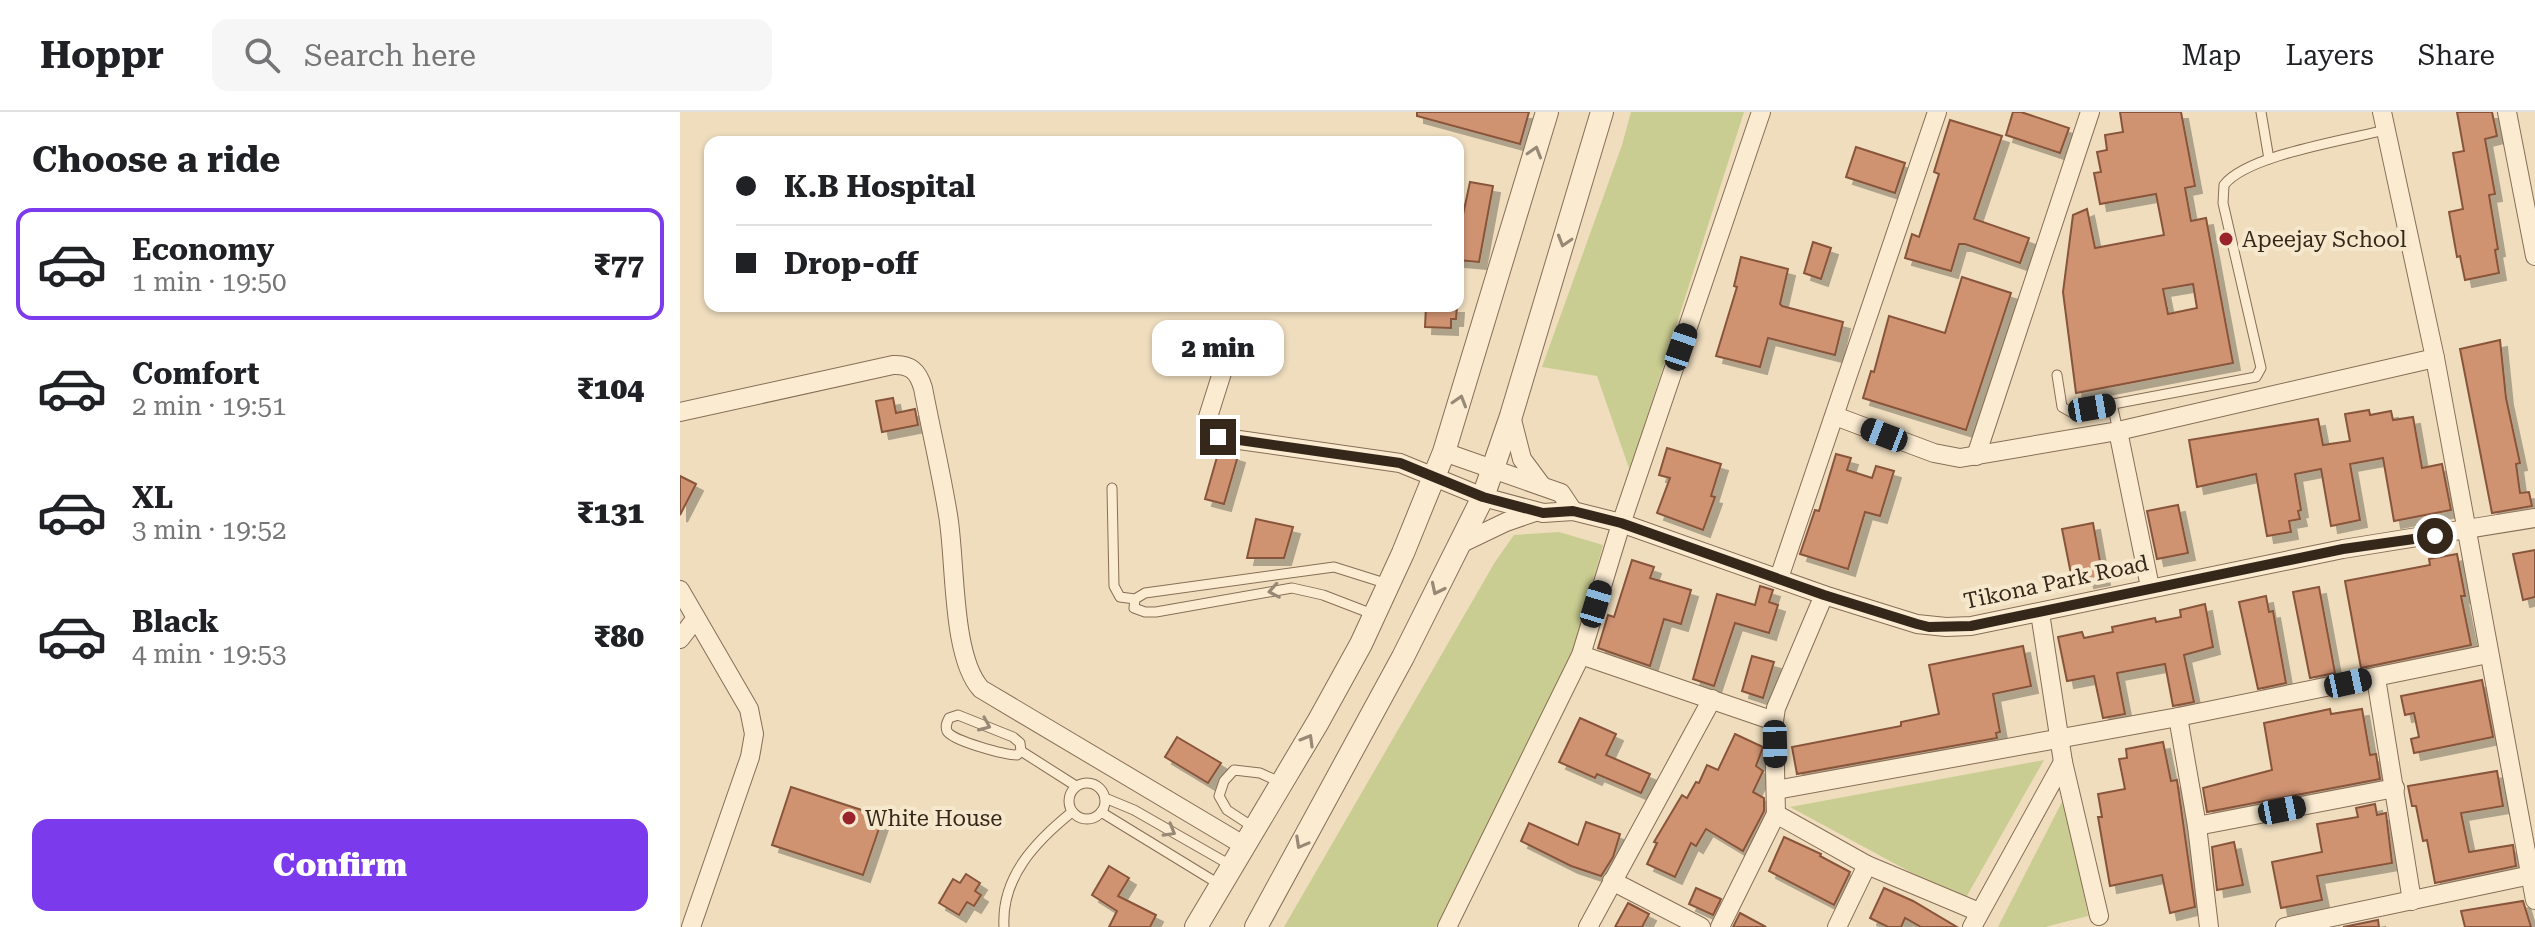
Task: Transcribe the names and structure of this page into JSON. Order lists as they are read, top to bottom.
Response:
{
  "streets": {
    "street": ["Tikona Park Road"]
  },
  "places": ["Apeejay School", "White House"],
  "page": {
    "header": "Hoppr",
    "search": "Search here",
    "nav": ["Map", "Layers", "Share"],
    "heading": "Choose a ride",
    "banner": ["K.B Hospital", "Drop-off"],
    "list": [
      {
        "name": "Economy",
        "note": "1 min · 19:50",
        "value": "₹77"
      },
      {
        "name": "Comfort",
        "note": "2 min · 19:51",
        "value": "₹104"
      },
      {
        "name": "XL",
        "note": "3 min · 19:52",
        "value": "₹131"
      },
      {
        "name": "Black",
        "note": "4 min · 19:53",
        "value": "₹80"
      }
    ],
    "bubble": "2 min",
    "buttons": "Confirm"
  }
}
